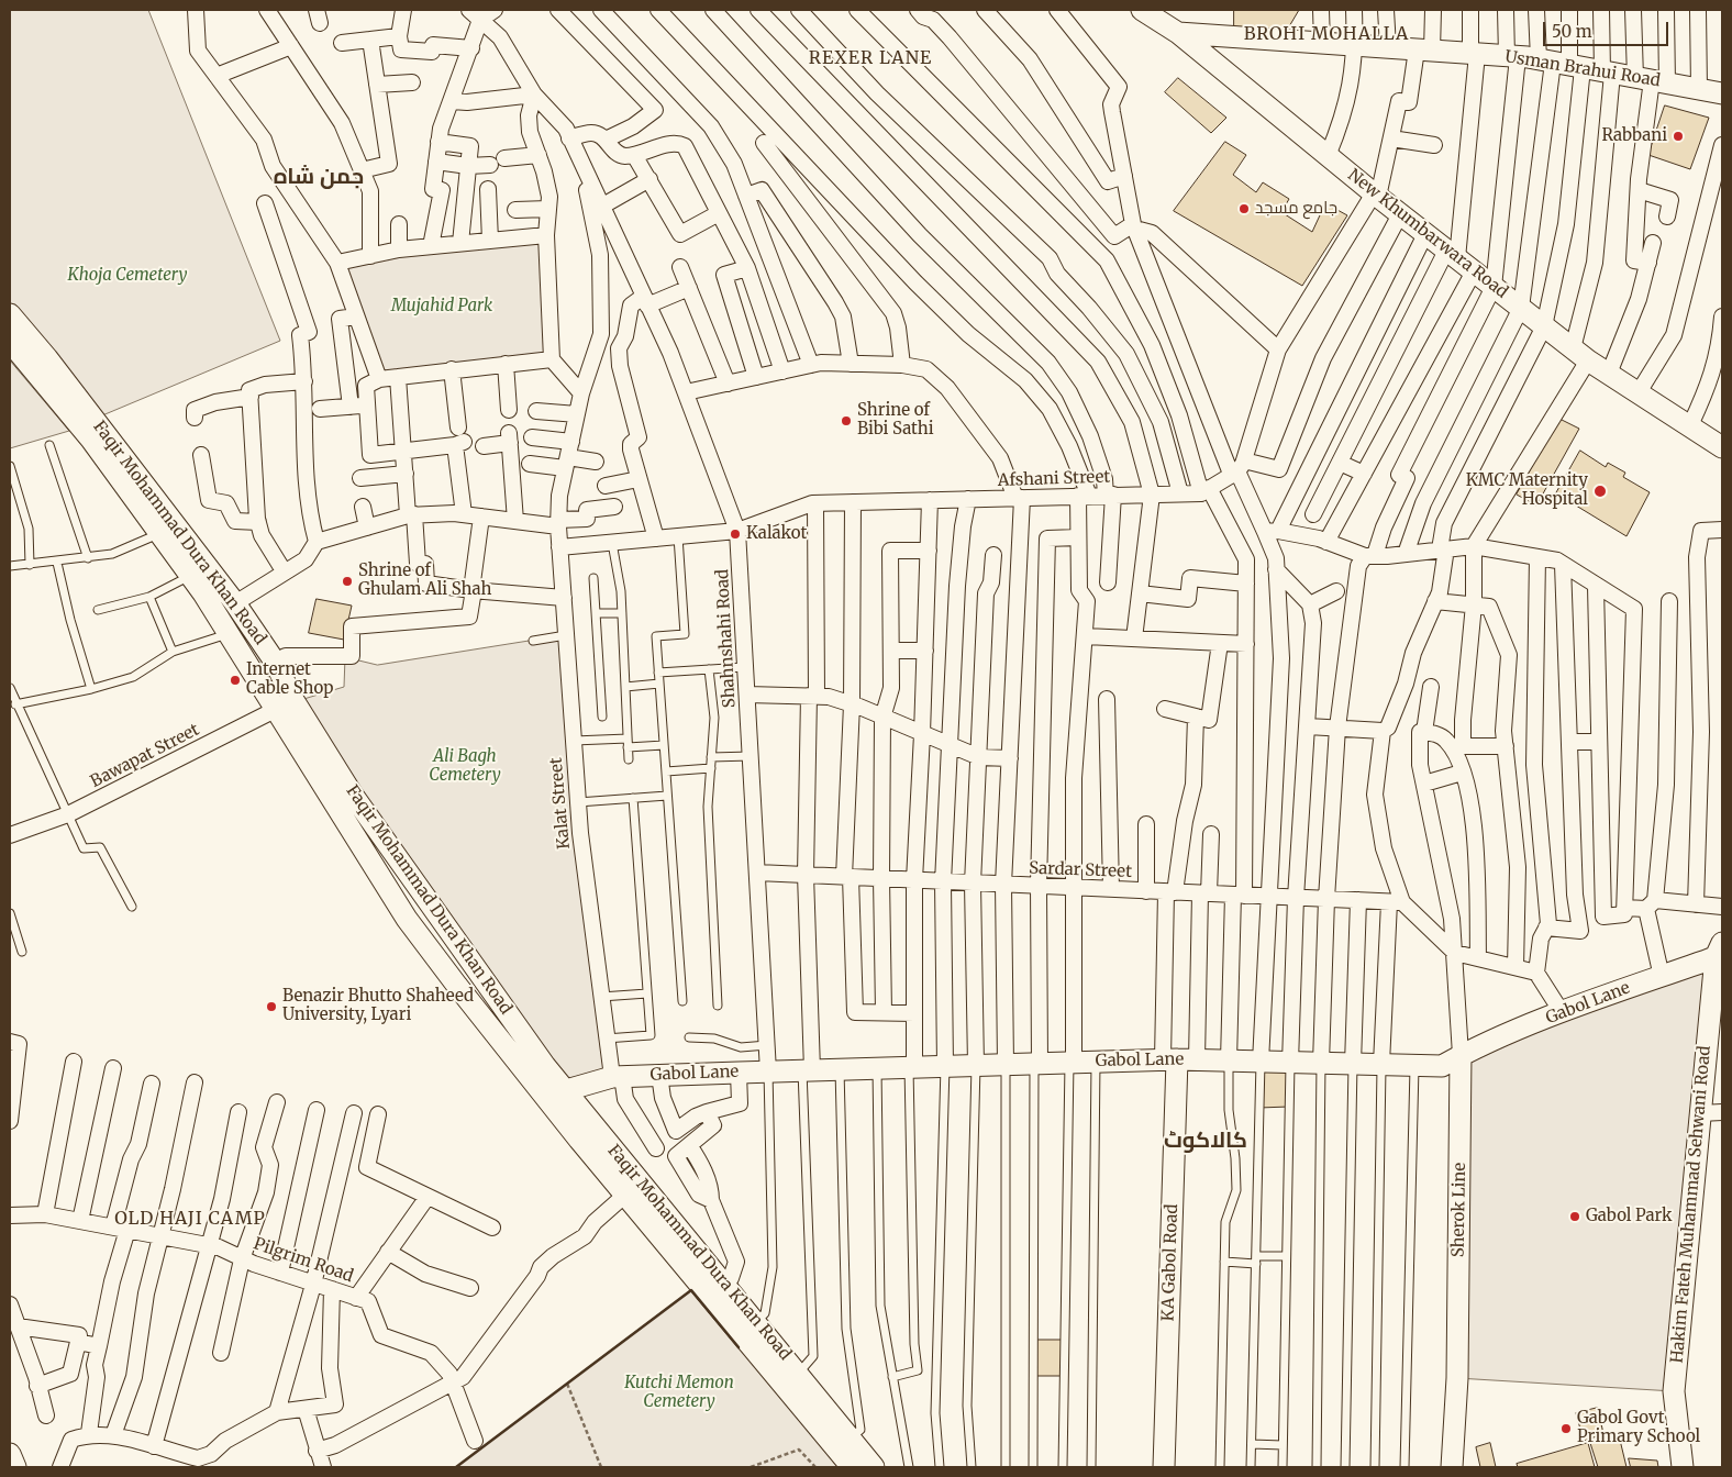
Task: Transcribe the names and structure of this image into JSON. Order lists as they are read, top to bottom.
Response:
{
  "streets": {
    "main road": [
      "Usman Brahui Road",
      "New Khumbarwara Road",
      "Faqir Mohammad Dura Khan Road",
      "Gabol Lane",
      "Hakim Fateh Muhammad Sehwani Road",
      "Sherok Line",
      "KA Gabol Road"
    ],
    "street": [
      "Afshani Street",
      "Shahnshahi Road",
      "Bawapat Street",
      "Kalat Street",
      "Sardar Street",
      "Pilgrim Road"
    ]
  },
  "crossings": [
    ["Usman Brahui Road", "New Khumbarwara Road"],
    ["Afshani Street", "Shahnshahi Road"],
    ["Afshani Street", "Kalat Street"],
    ["Faqir Mohammad Dura Khan Road", "Bawapat Street"],
    ["Faqir Mohammad Dura Khan Road", "Gabol Lane"],
    ["Shahnshahi Road", "Kalat Street"],
    ["Shahnshahi Road", "Sardar Street"],
    ["Shahnshahi Road", "Gabol Lane"],
    ["Kalat Street", "Gabol Lane"],
    ["Gabol Lane", "Hakim Fateh Muhammad Sehwani Road"],
    ["Gabol Lane", "Sherok Line"],
    ["Gabol Lane", "KA Gabol Road"]
  ],
  "districts": [
    "BROHI MOHALLA",
    "REXER LANE",
    "جمن شاہ",
    "کالاکوٹ",
    "OLD HAJI CAMP"
  ],
  "parks": [
    "Khoja Cemetery",
    "Mujahid Park",
    "Ali Bagh Cemetery",
    "Kutchi Memon Cemetery"
  ],
  "places": [
    "Rabbani",
    "جامع مسجد",
    "Shrine of Bibi Sathi",
    "KMC Maternity Hospital",
    "Kalakot",
    "Shrine of Ghulam Ali Shah",
    "Internet Cable Shop",
    "Benazir Bhutto Shaheed University, Lyari",
    "Gabol Park",
    "Gabol Govt Primary School"
  ],
  "scale_bar": "50 m"
}
